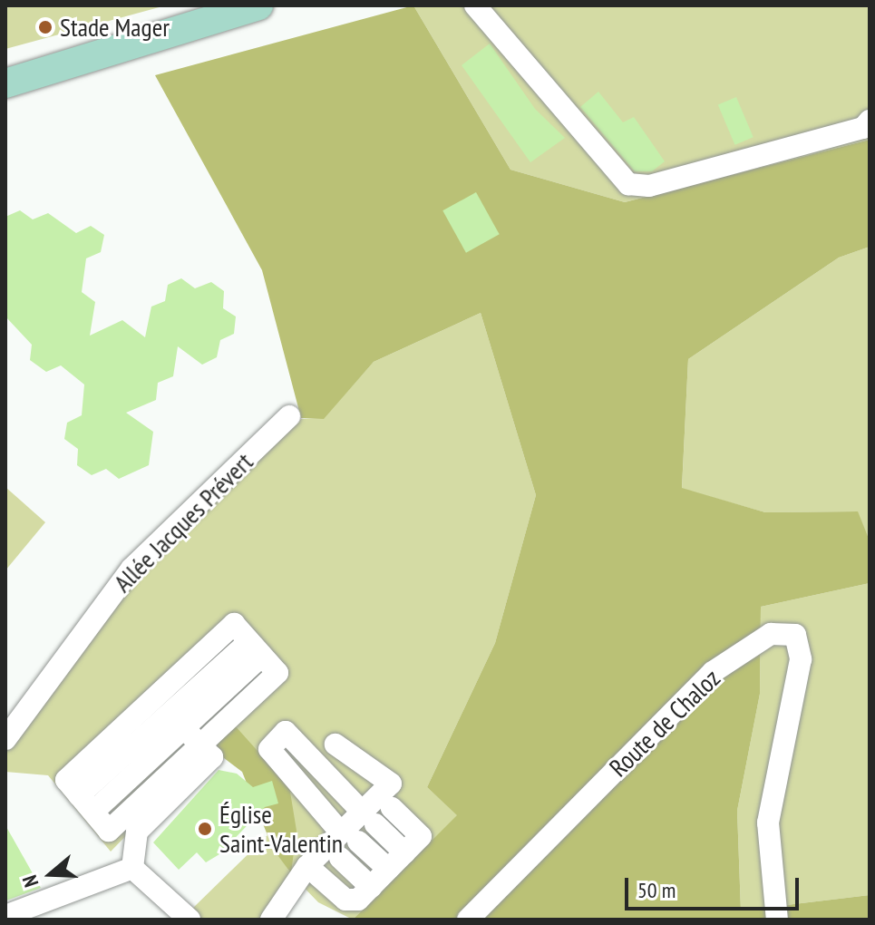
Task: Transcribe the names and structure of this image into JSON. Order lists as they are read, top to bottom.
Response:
{
  "streets": {
    "street": ["Allée Jacques Prévert", "Route de Chaloz"]
  },
  "places": ["Stade Mager", "Église Saint-Valentin"],
  "scale_bar": "50 m",
  "north": "left"
}
